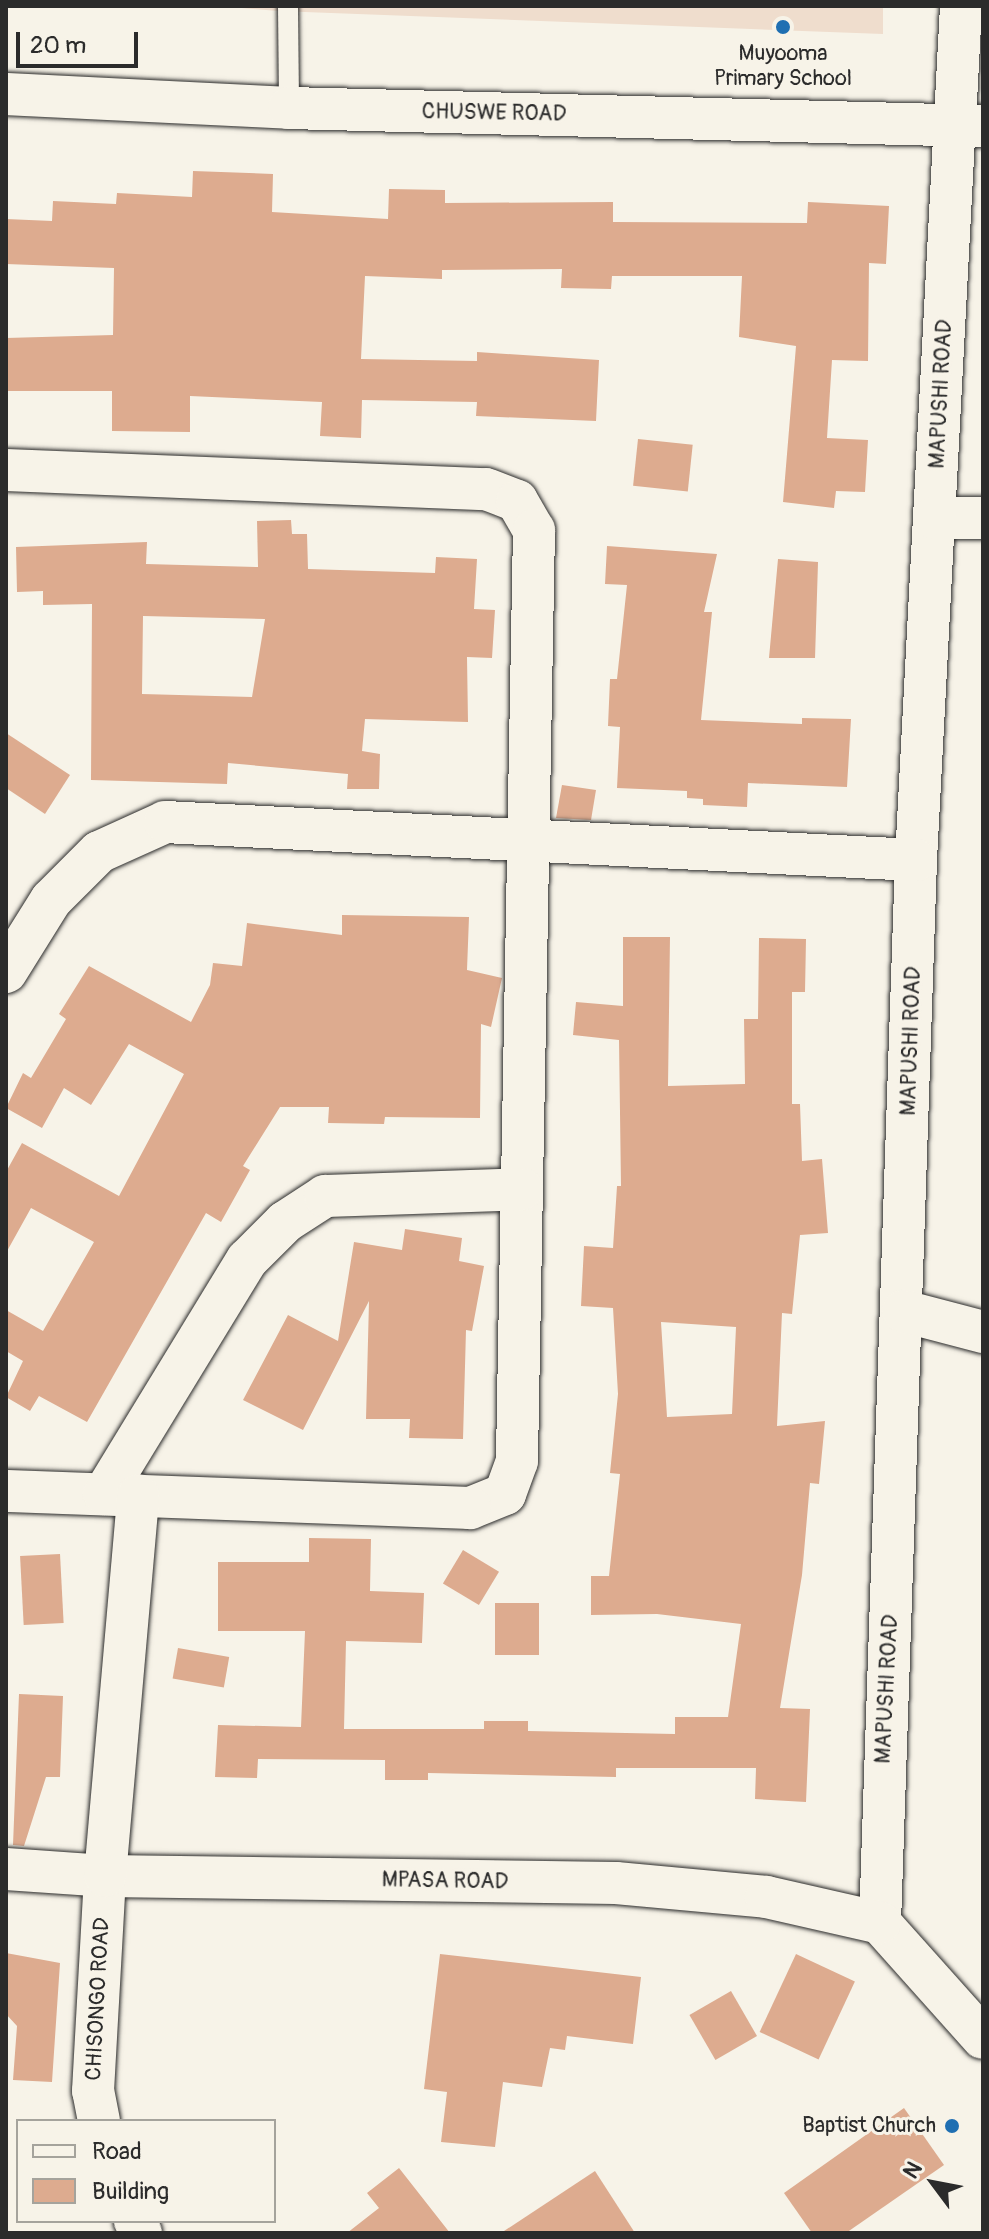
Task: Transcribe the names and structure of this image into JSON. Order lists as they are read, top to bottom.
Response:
{
  "streets": {
    "street": [
      "CHUSWE ROAD",
      "MAPUSHI ROAD",
      "MPASA ROAD",
      "CHISONGO ROAD"
    ]
  },
  "crossings": [
    ["CHUSWE ROAD", "MAPUSHI ROAD"],
    ["MAPUSHI ROAD", "MPASA ROAD"],
    ["MPASA ROAD", "CHISONGO ROAD"]
  ],
  "places": ["Muyooma Primary School", "Baptist Church"],
  "legend": ["Road", "Building"],
  "scale_bar": "20 m",
  "north": "top left"
}
